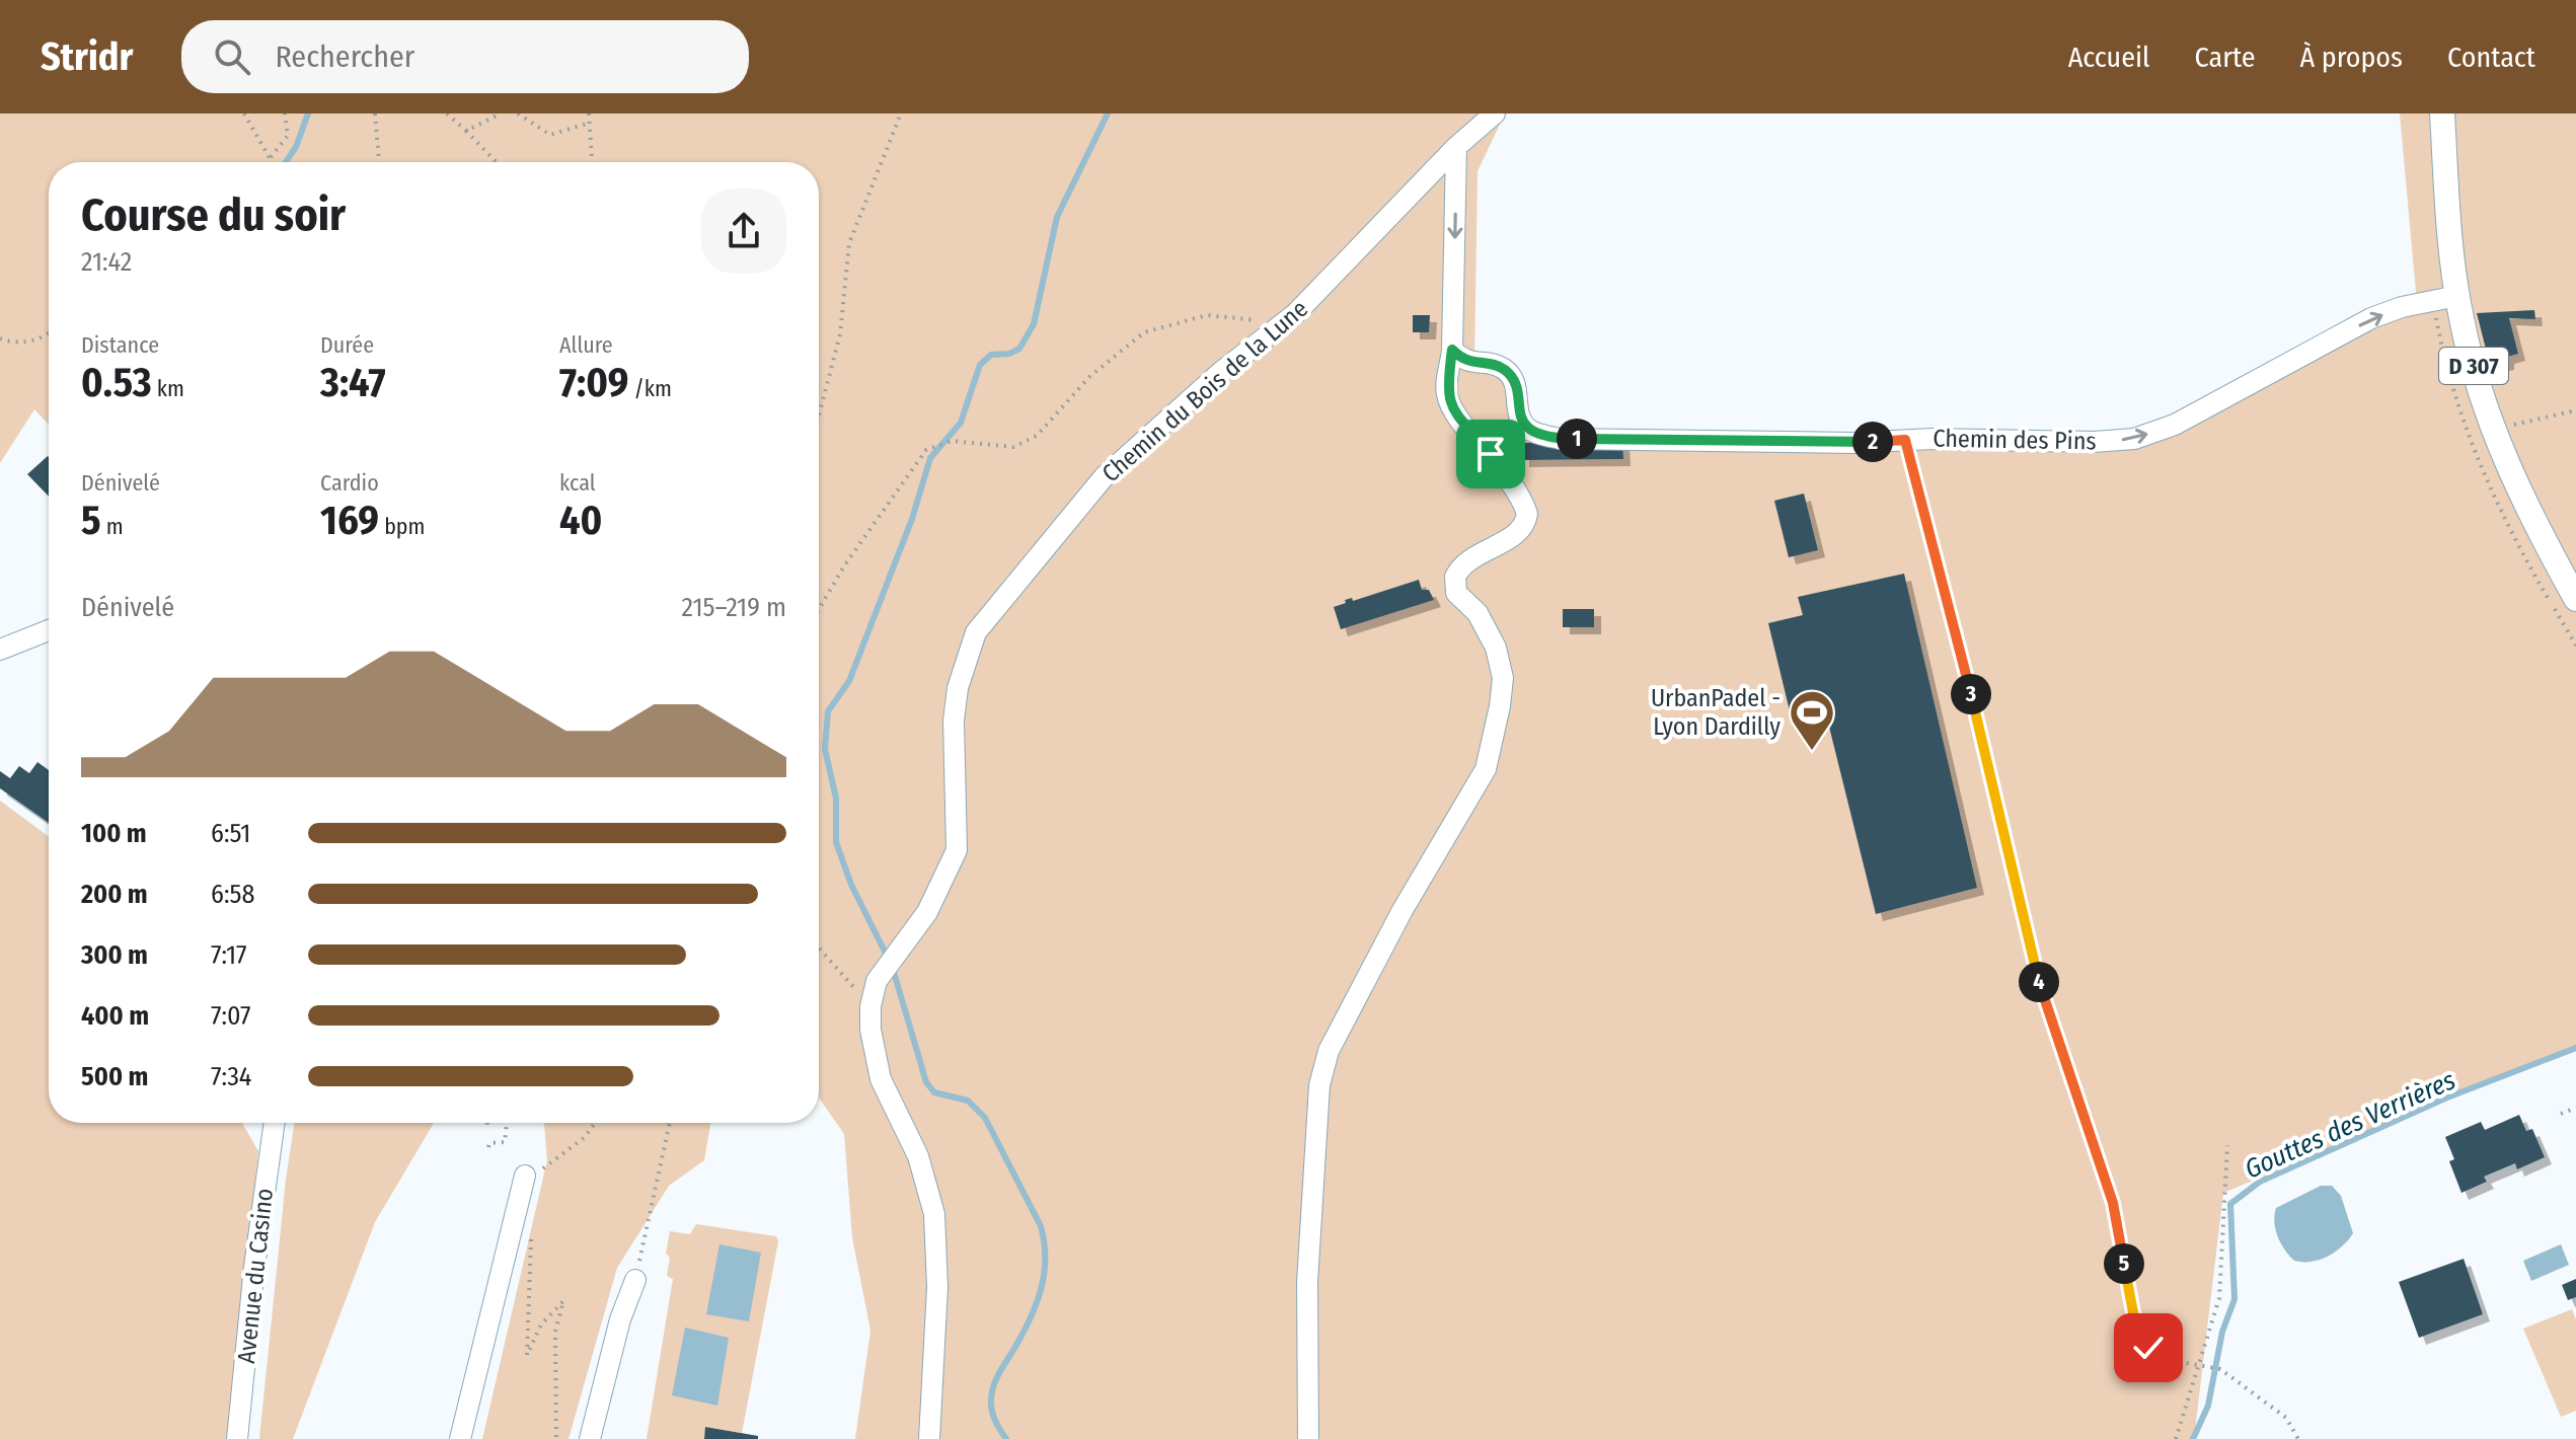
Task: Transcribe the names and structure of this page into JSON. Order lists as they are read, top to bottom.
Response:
{
  "streets": {
    "main road": ["D 307"],
    "street": ["Chemin du Bois de la Lune", "Chemin des Pins", "Avenue du Casino"]
  },
  "crossings": [
    ["D 307", "Chemin des Pins"]
  ],
  "one_way": ["Chemin des Pins"],
  "water": ["Gouttes des Verrières"],
  "places": {
    "sports": ["UrbanPadel - Lyon Dardilly"]
  },
  "page": {
    "header": "Stridr",
    "search": "Rechercher",
    "nav": [
      "Accueil",
      "Carte",
      "À propos",
      "Contact"
    ],
    "heading": ["Course du soir", "21:42"],
    "stats": [
      ["Distance", "0.53 km"],
      ["Durée", "3:47"],
      ["Allure", "7:09 /km"],
      ["Dénivelé", "5 m"],
      ["Cardio", "169 bpm"],
      ["kcal", "40"]
    ],
    "pins": [
      "1",
      "2",
      "3",
      "4",
      "5"
    ],
    "chart": ["Dénivelé", "215–219 m"],
    "list": [
      {
        "name": "100 m",
        "note": "6:51"
      },
      {
        "name": "200 m",
        "note": "6:58"
      },
      {
        "name": "300 m",
        "note": "7:17"
      },
      {
        "name": "400 m",
        "note": "7:07"
      },
      {
        "name": "500 m",
        "note": "7:34"
      }
    ]
  }
}
